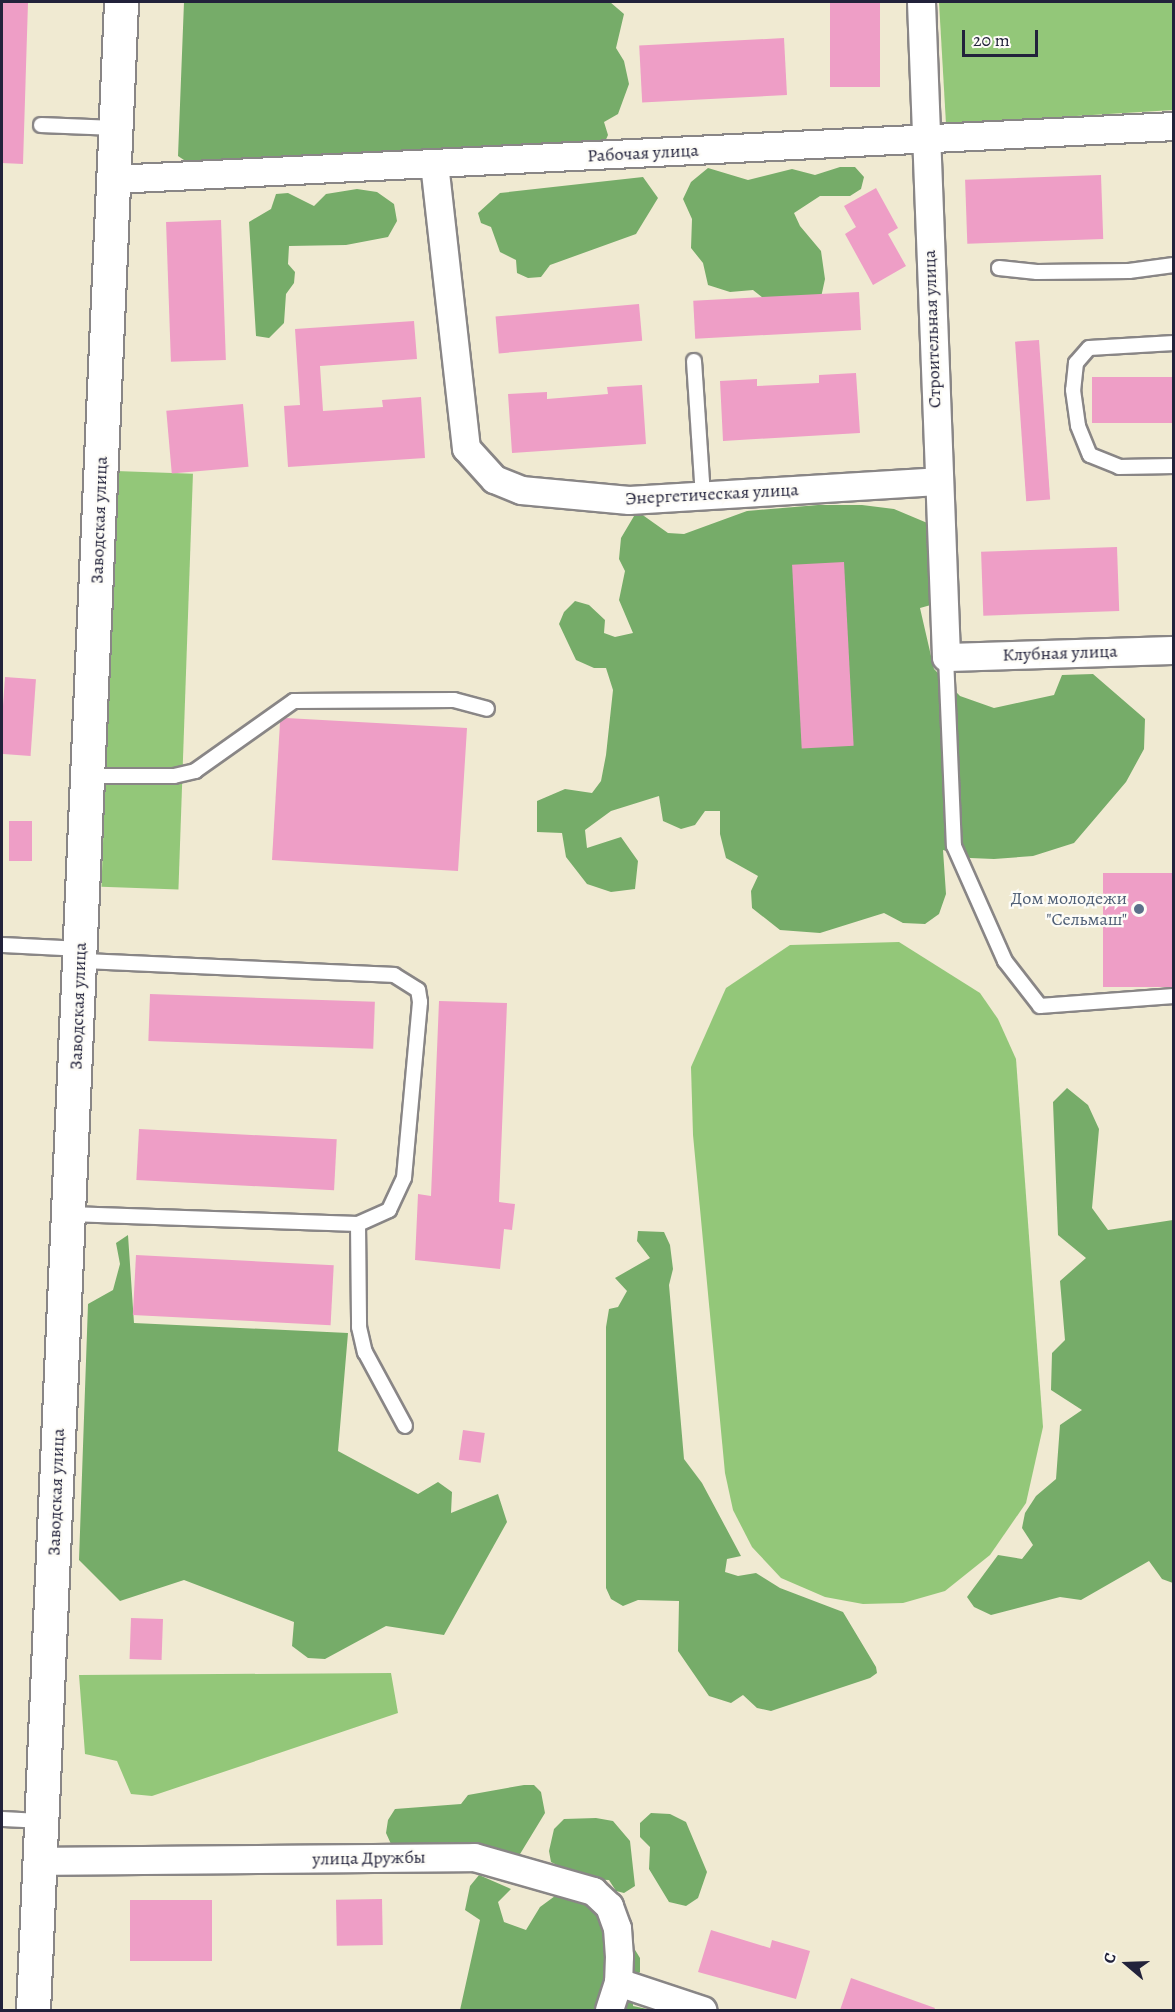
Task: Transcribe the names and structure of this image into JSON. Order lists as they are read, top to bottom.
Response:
{
  "streets": {
    "street": [
      "Рабочая улица",
      "Строительная улица",
      "Энергетическая улица",
      "Заводская улица",
      "Клубная улица",
      "улица Дружбы"
    ]
  },
  "crossings": [
    ["Рабочая улица", "Строительная улица"],
    ["Рабочая улица", "Энергетическая улица"],
    ["Рабочая улица", "Заводская улица"],
    ["Строительная улица", "Энергетическая улица"],
    ["Строительная улица", "Клубная улица"],
    ["Заводская улица", "улица Дружбы"]
  ],
  "places": ["Дом молодежи \"Сельмаш\""],
  "scale_bar": "20 m",
  "north": "left"
}
